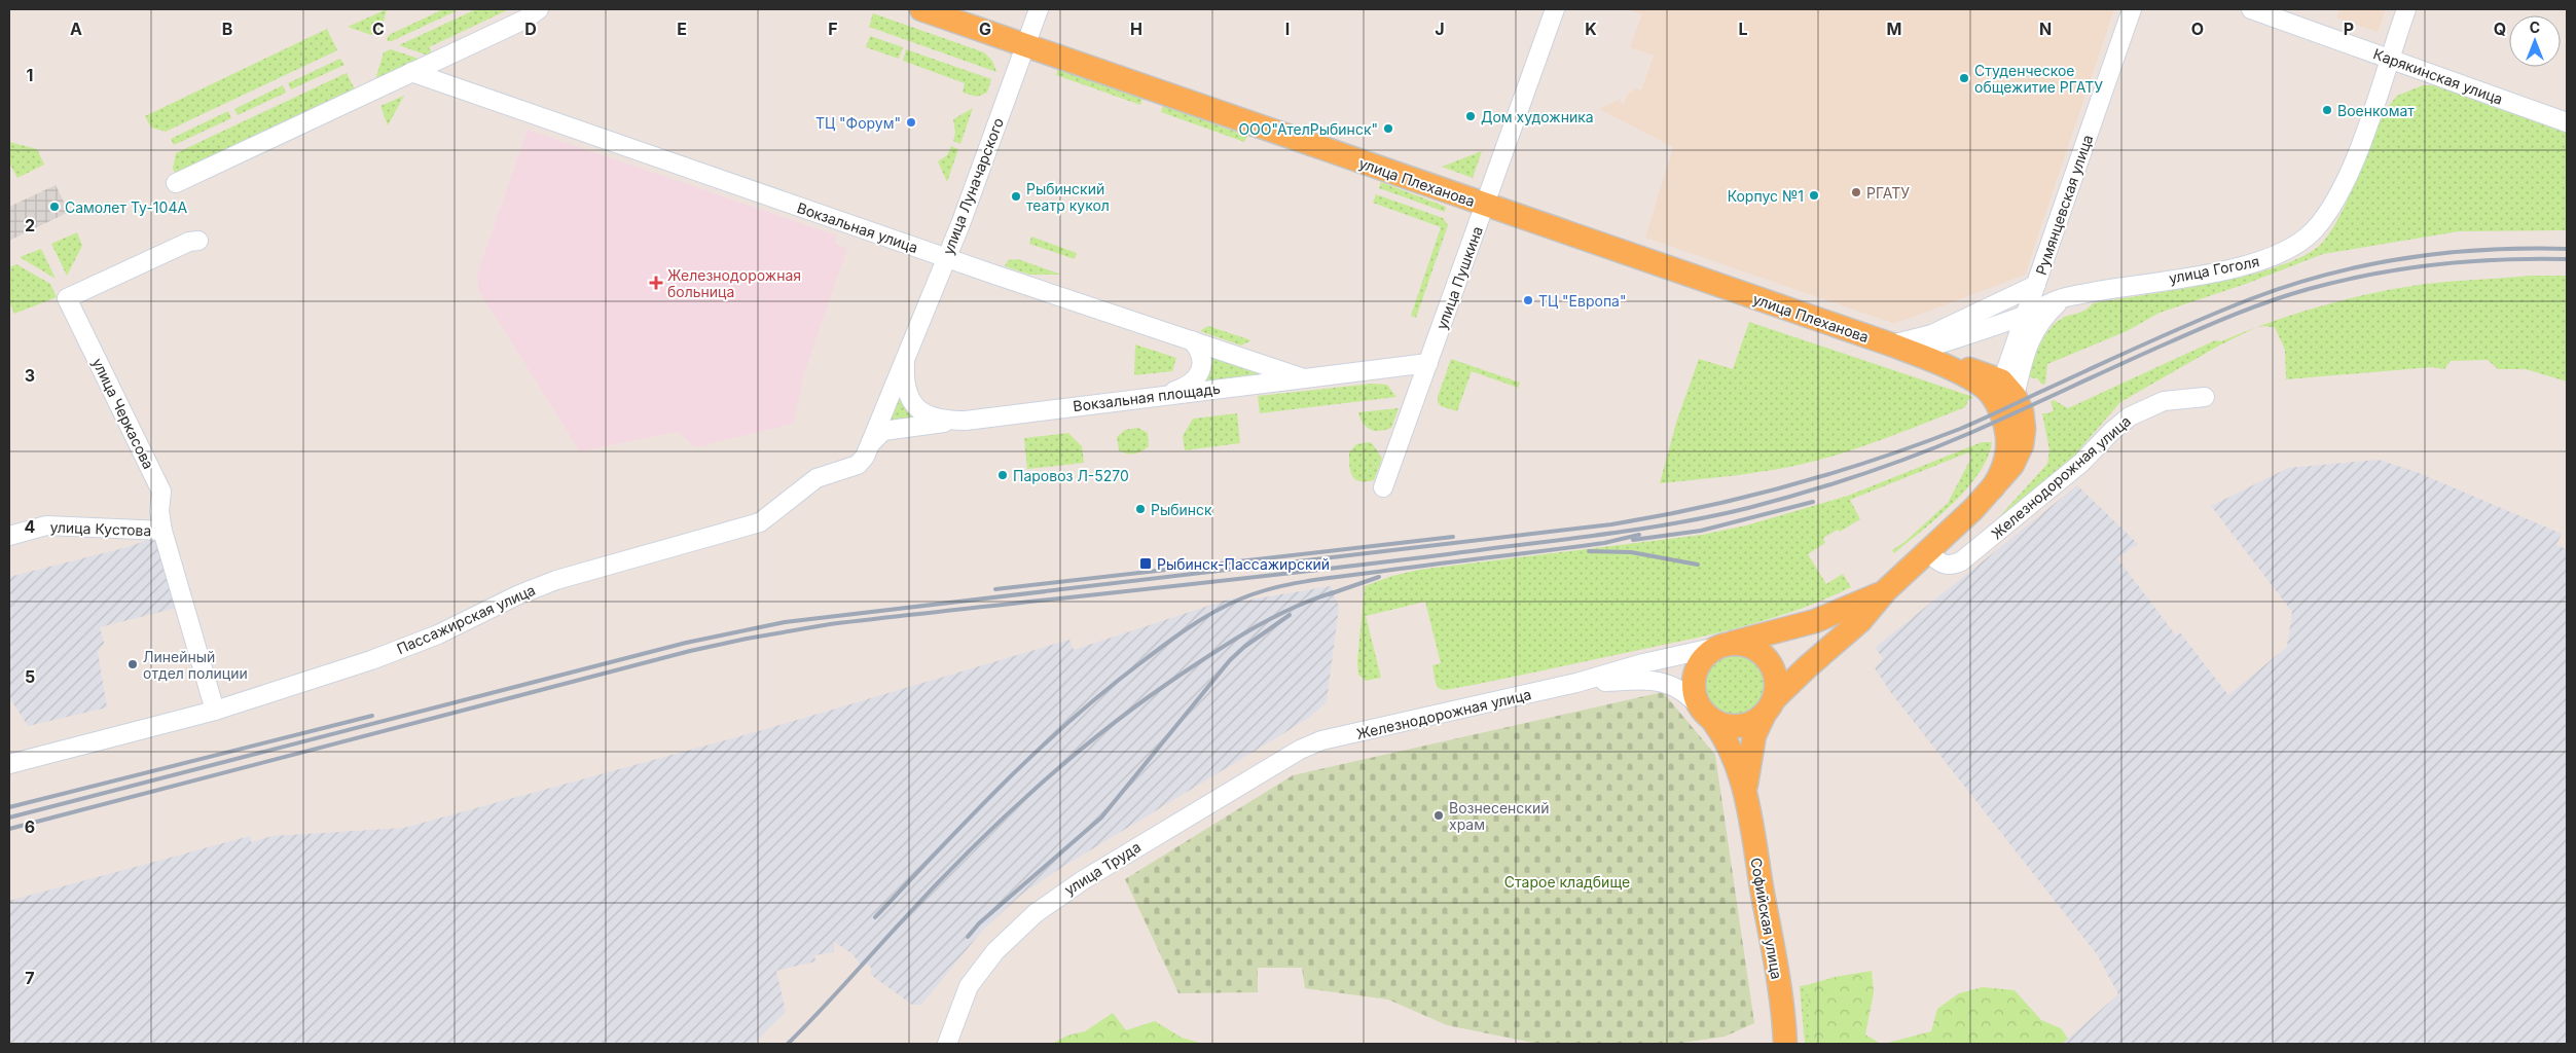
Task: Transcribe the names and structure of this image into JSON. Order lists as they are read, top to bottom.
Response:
{
  "streets": {
    "main road": ["улица Плеханова", "Железнодорожная улица", "Софийская улица"],
    "street": [
      "Карякинская улица",
      "улица Луначарского",
      "Румянцевская улица",
      "Вокзальная улица",
      "улица Гоголя",
      "улица Пушкина",
      "Вокзальная площадь",
      "улица Черкасова",
      "улица Кустова",
      "Пассажирская улица",
      "улица Труда"
    ]
  },
  "crossings": [
    ["Карякинская улица", "улица Гоголя"],
    ["улица Плеханова", "улица Луначарского"],
    ["улица Плеханова", "Румянцевская улица"],
    ["улица Плеханова", "улица Гоголя"],
    ["улица Плеханова", "улица Пушкина"],
    ["улица Плеханова", "Железнодорожная улица"],
    ["улица Луначарского", "Вокзальная улица"],
    ["улица Луначарского", "Вокзальная площадь"],
    ["улица Луначарского", "Пассажирская улица"],
    ["Румянцевская улица", "улица Гоголя"],
    ["Румянцевская улица", "Железнодорожная улица"],
    ["Вокзальная улица", "Вокзальная площадь"],
    ["улица Пушкина", "Вокзальная площадь"],
    ["улица Черкасова", "улица Кустова"],
    ["улица Черкасова", "Пассажирская улица"],
    ["Железнодорожная улица", "улица Труда"],
    ["Железнодорожная улица", "Софийская улица"]
  ],
  "parks": ["Старое кладбище"],
  "places": {
    "other": [
      "Студенческое общежитие РГАТУ",
      "Военкомат",
      "Дом художника",
      "ТЦ \"Форум\"",
      "ООО\"АтелРыбинск\"",
      "РГАТУ",
      "Корпус №1",
      "Рыбинский театр кукол",
      "Самолет Ту-104А",
      "ТЦ \"Европа\"",
      "Паровоз Л-5270",
      "Рыбинск",
      "Линейный отдел полиции",
      "Вознесенский храм"
    ],
    "health": ["Железнодорожная больница"],
    "transit": ["Рыбинск-Пассажирский"]
  },
  "north": "top",
  "grid": {
    "columns": [
      "A",
      "B",
      "C",
      "D",
      "E",
      "F",
      "G",
      "H",
      "I",
      "J",
      "K",
      "L",
      "M",
      "N",
      "O",
      "P",
      "Q"
    ],
    "rows": [
      "1",
      "2",
      "3",
      "4",
      "5",
      "6",
      "7"
    ]
  }
}
